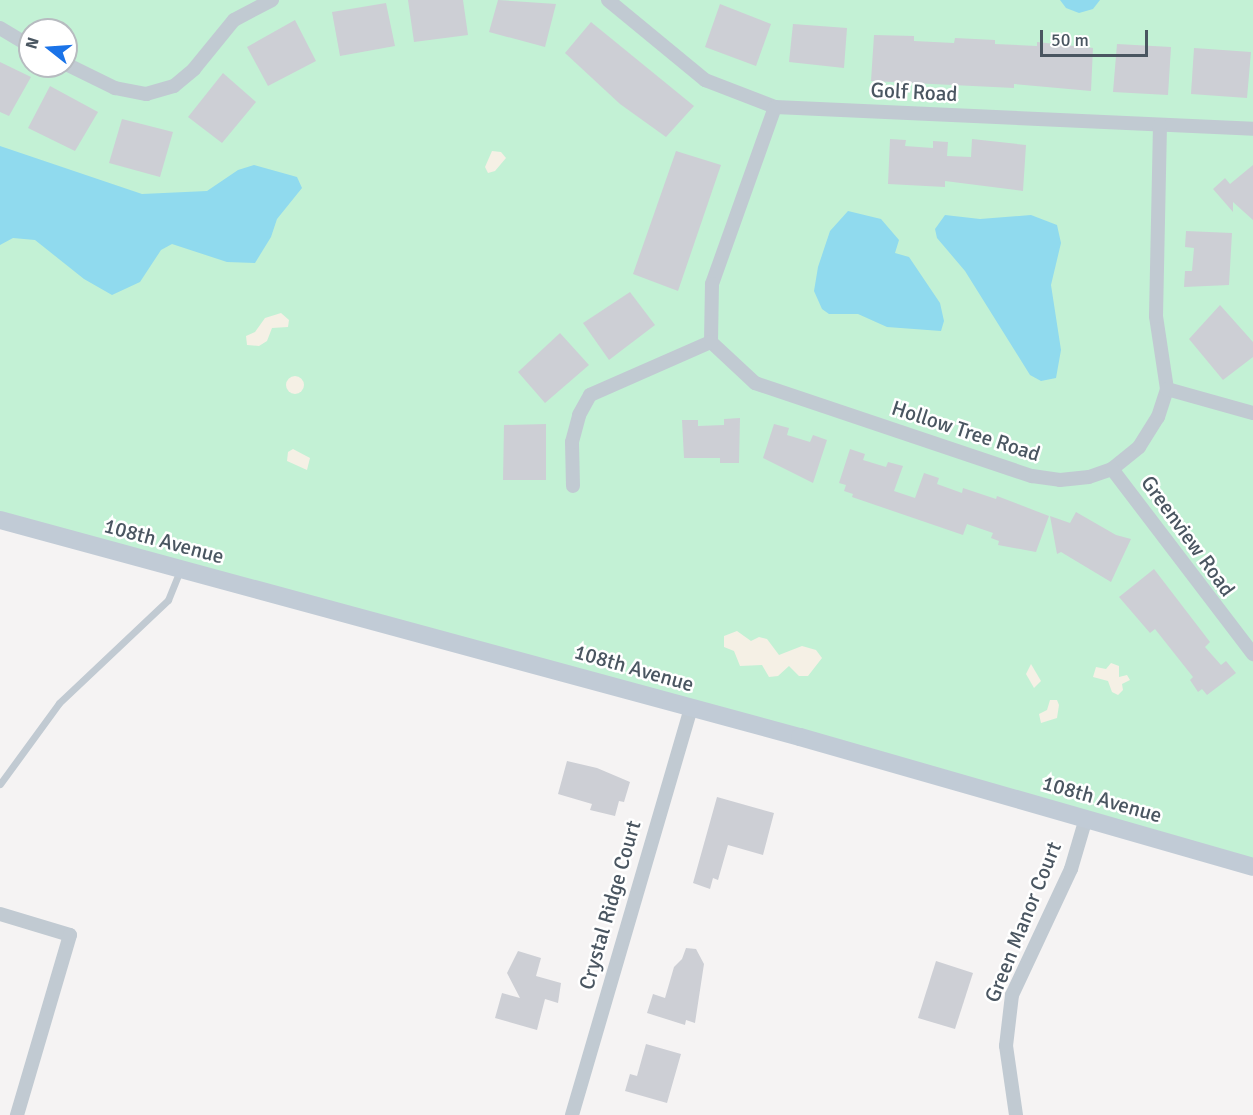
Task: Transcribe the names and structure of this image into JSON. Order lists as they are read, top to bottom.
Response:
{
  "streets": {
    "street": [
      "Golf Road",
      "Hollow Tree Road",
      "Greenview Road",
      "108th Avenue",
      "Crystal Ridge Court",
      "Green Manor Court"
    ]
  },
  "crossings": [
    ["Golf Road", "Hollow Tree Road"],
    ["Hollow Tree Road", "Greenview Road"],
    ["108th Avenue", "Crystal Ridge Court"],
    ["108th Avenue", "Green Manor Court"]
  ],
  "scale_bar": "50 m",
  "north": "left"
}
